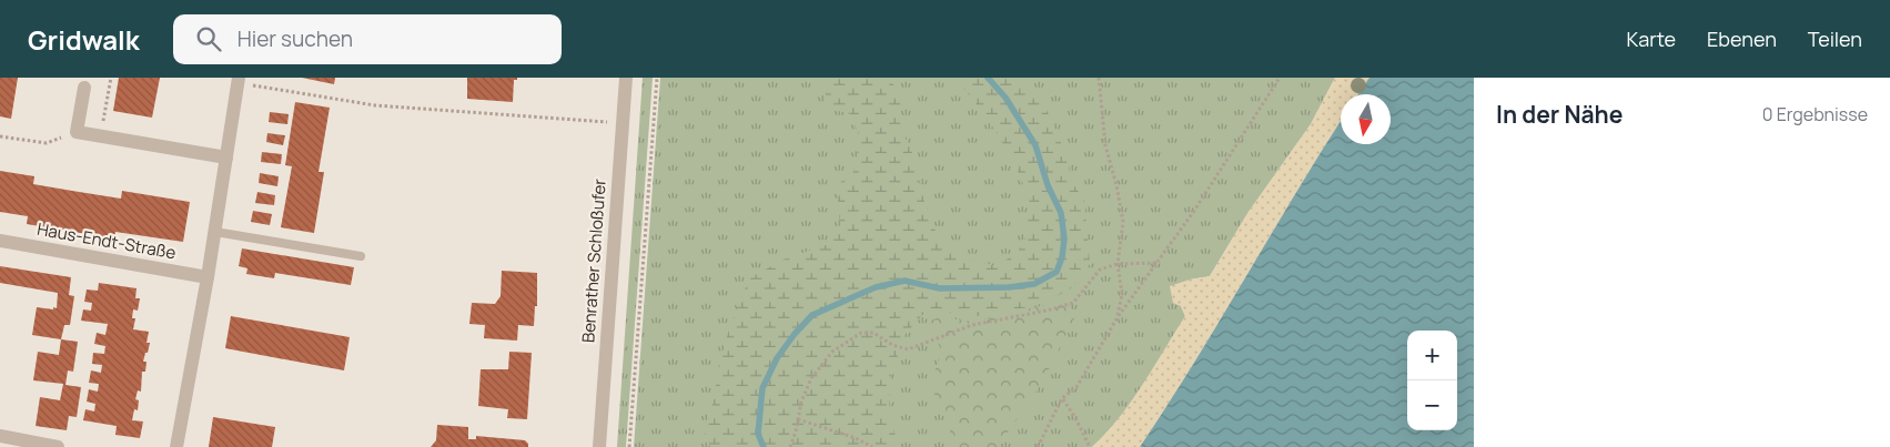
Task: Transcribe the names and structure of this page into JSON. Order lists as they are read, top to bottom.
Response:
{
  "streets": {
    "street": ["Haus-Endt-Straße", "Benrather Schloßufer"]
  },
  "north": "bottom",
  "page": {
    "header": "Gridwalk",
    "search": "Hier suchen",
    "nav": ["Karte", "Ebenen", "Teilen"],
    "heading": ["In der Nähe", "0 Ergebnisse"],
    "map_buttons": ["+", "−"]
  }
}
